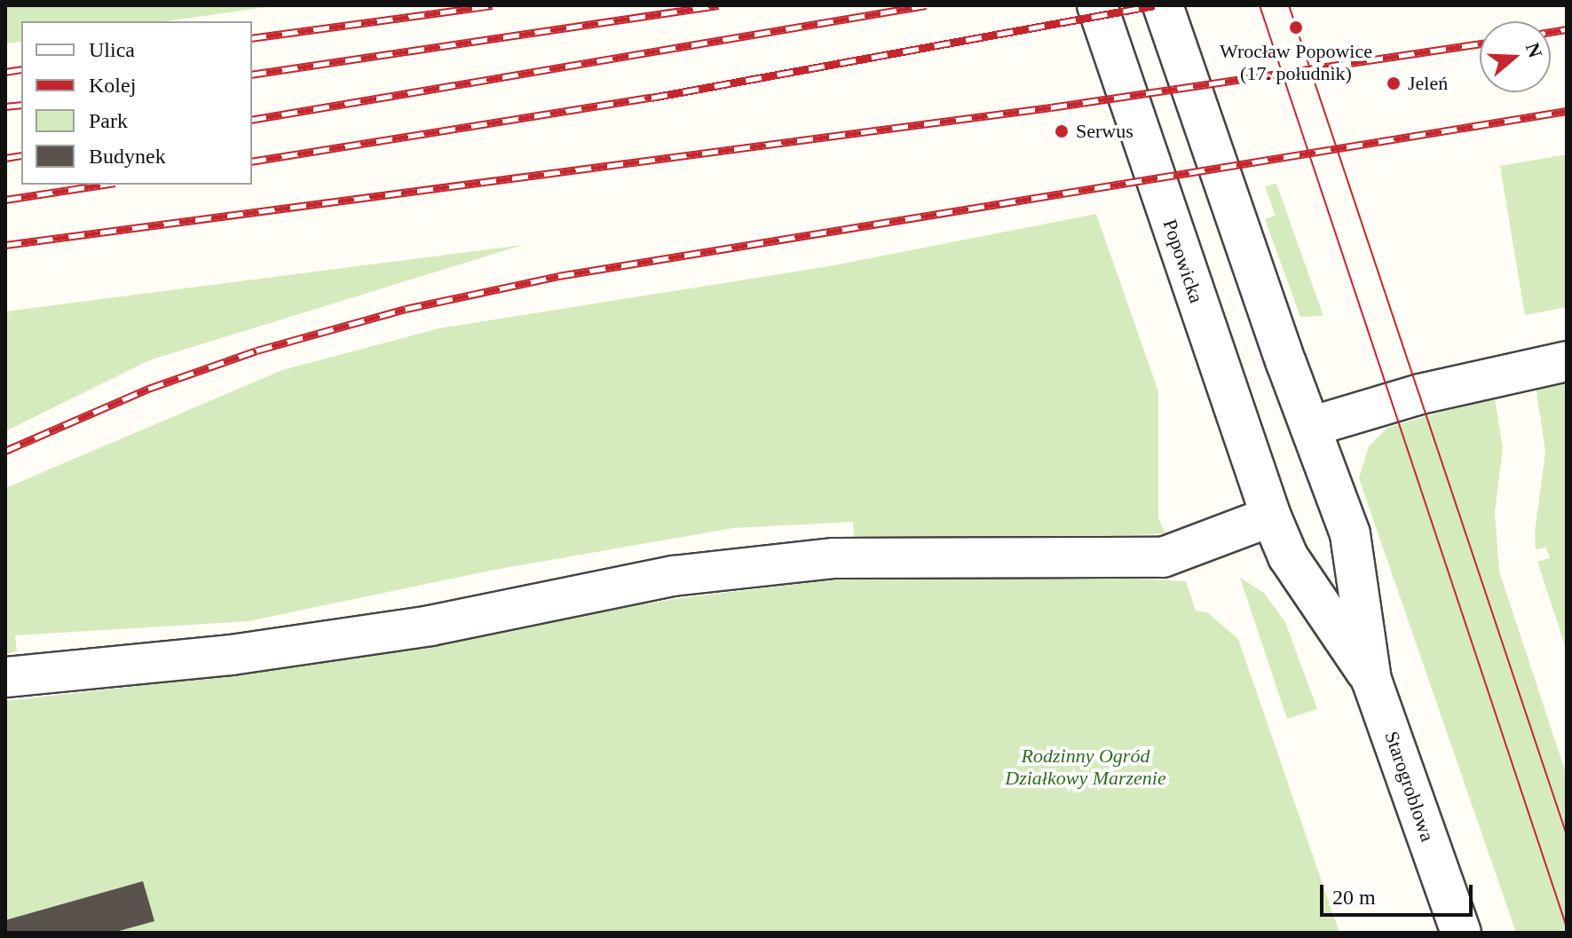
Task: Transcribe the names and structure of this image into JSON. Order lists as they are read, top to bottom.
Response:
{
  "streets": {
    "street": ["Popowicka", "Starogroblowa"]
  },
  "crossings": [
    ["Popowicka", "Starogroblowa"]
  ],
  "parks": ["Rodzinny Ogród Działkowy Marzenie"],
  "places": ["Wrocław Popowice (17. południk)", "Jeleń", "Serwus"],
  "legend": [
    "Ulica",
    "Kolej",
    "Park",
    "Budynek"
  ],
  "scale_bar": "20 m",
  "north": "right"
}
